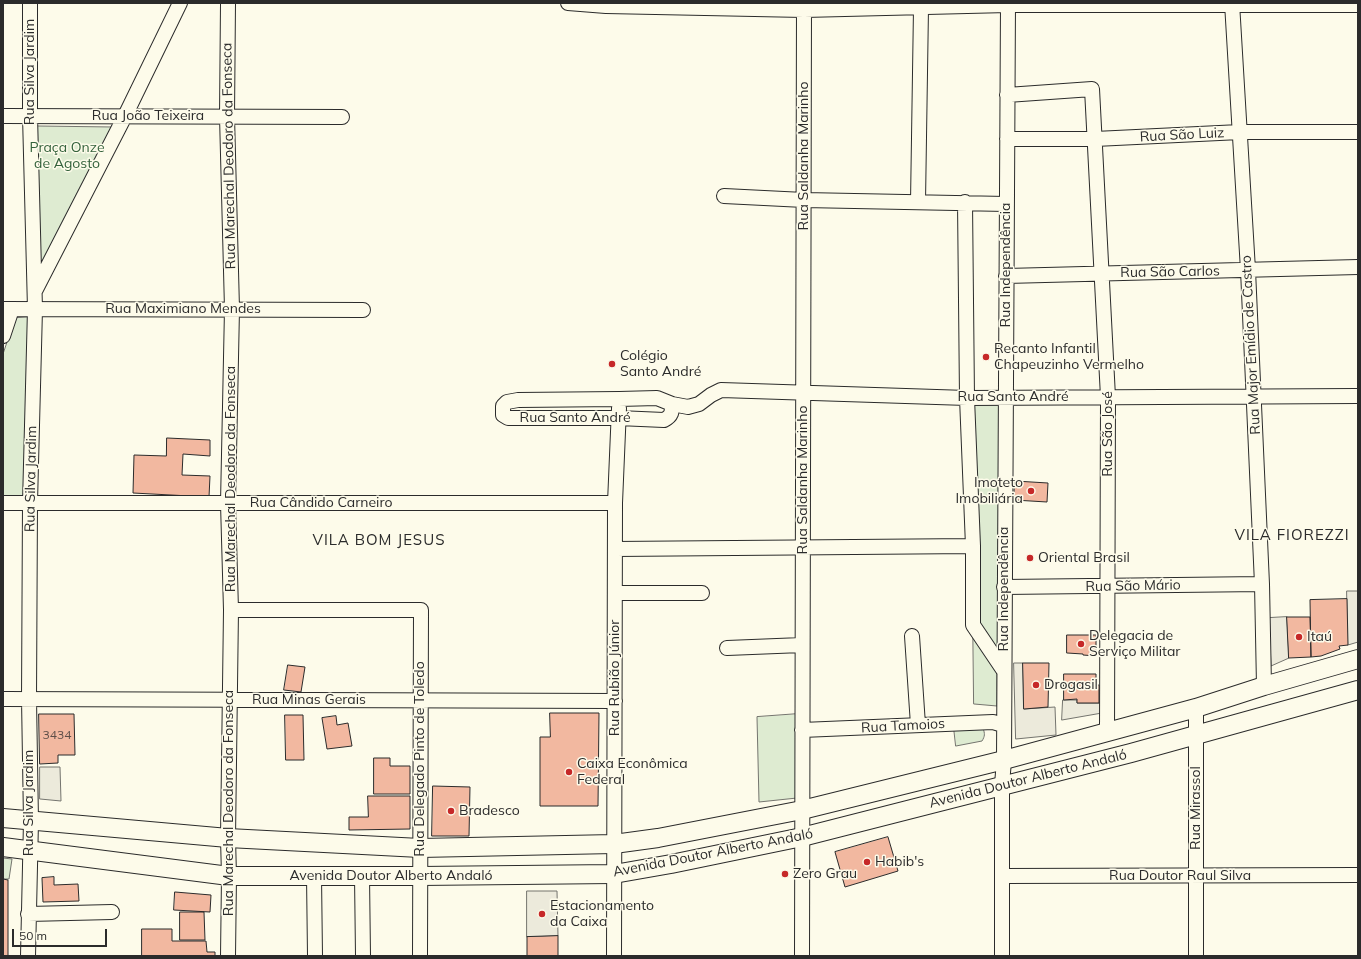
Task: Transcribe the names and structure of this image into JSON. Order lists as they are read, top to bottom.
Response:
{
  "streets": {
    "main road": ["Avenida Doutor Alberto Andaló"],
    "street": [
      "Rua Silva Jardim",
      "Rua João Teixeira",
      "Rua São Luiz",
      "Rua Marechal Deodoro da Fonseca",
      "Rua Saldanha Marinho",
      "Rua Independência",
      "Rua São Carlos",
      "Rua Maximiano Mendes",
      "Rua Major Emídio de Castro",
      "Rua Santo André",
      "Rua São José",
      "Rua Cândido Carneiro",
      "Rua São Mário",
      "Rua Rubião Júnior",
      "Rua Minas Gerais",
      "Rua Tamoios",
      "Rua Delegado Pinto de Toledo",
      "Rua Mirassol",
      "Rua Doutor Raul Silva"
    ]
  },
  "crossings": [
    ["Rua Silva Jardim", "Rua João Teixeira"],
    ["Rua Silva Jardim", "Rua Maximiano Mendes"],
    ["Rua Silva Jardim", "Rua Cândido Carneiro"],
    ["Rua Silva Jardim", "Rua Minas Gerais"],
    ["Rua Silva Jardim", "Avenida Doutor Alberto Andaló"],
    ["Rua João Teixeira", "Rua Marechal Deodoro da Fonseca"],
    ["Rua São Luiz", "Rua Independência"],
    ["Rua São Luiz", "Rua Major Emídio de Castro"],
    ["Rua São Luiz", "Rua São José"],
    ["Rua Marechal Deodoro da Fonseca", "Rua Maximiano Mendes"],
    ["Rua Marechal Deodoro da Fonseca", "Rua Cândido Carneiro"],
    ["Rua Marechal Deodoro da Fonseca", "Rua Minas Gerais"],
    ["Rua Marechal Deodoro da Fonseca", "Rua Delegado Pinto de Toledo"],
    ["Rua Marechal Deodoro da Fonseca", "Avenida Doutor Alberto Andaló"],
    ["Rua Saldanha Marinho", "Rua Santo André"],
    ["Rua Saldanha Marinho", "Rua Tamoios"],
    ["Rua Saldanha Marinho", "Avenida Doutor Alberto Andaló"],
    ["Rua Independência", "Rua São Carlos"],
    ["Rua Independência", "Rua Santo André"],
    ["Rua Independência", "Rua São José"],
    ["Rua Independência", "Rua São Mário"],
    ["Rua Independência", "Rua Tamoios"],
    ["Rua Independência", "Avenida Doutor Alberto Andaló"],
    ["Rua Independência", "Rua Doutor Raul Silva"],
    ["Rua São Carlos", "Rua Major Emídio de Castro"],
    ["Rua São Carlos", "Rua São José"],
    ["Rua Major Emídio de Castro", "Rua Santo André"],
    ["Rua Major Emídio de Castro", "Rua São Mário"],
    ["Rua Major Emídio de Castro", "Avenida Doutor Alberto Andaló"],
    ["Rua Santo André", "Rua São José"],
    ["Rua Santo André", "Rua Rubião Júnior"],
    ["Rua São José", "Rua São Mário"],
    ["Rua São José", "Avenida Doutor Alberto Andaló"],
    ["Rua Cândido Carneiro", "Rua Rubião Júnior"],
    ["Rua Rubião Júnior", "Rua Minas Gerais"],
    ["Rua Rubião Júnior", "Avenida Doutor Alberto Andaló"],
    ["Rua Minas Gerais", "Rua Delegado Pinto de Toledo"],
    ["Rua Delegado Pinto de Toledo", "Avenida Doutor Alberto Andaló"],
    ["Avenida Doutor Alberto Andaló", "Rua Mirassol"],
    ["Rua Mirassol", "Rua Doutor Raul Silva"]
  ],
  "districts": ["VILA FIOREZZI", "VILA BOM JESUS"],
  "parks": ["Praça Onze de Agosto"],
  "places": [
    "Recanto Infantil Chapeuzinho Vermelho",
    "Colégio Santo André",
    "Imoteto Imobiliária",
    "Oriental Brasil",
    "Itaú",
    "Delegacia de Serviço Militar",
    "Drogasil",
    "Caixa Econômica Federal",
    "Bradesco",
    "Habib's",
    "Zero Grau",
    "Estacionamento da Caixa"
  ],
  "house_numbers": ["3434"],
  "scale_bar": "50 m"
}
